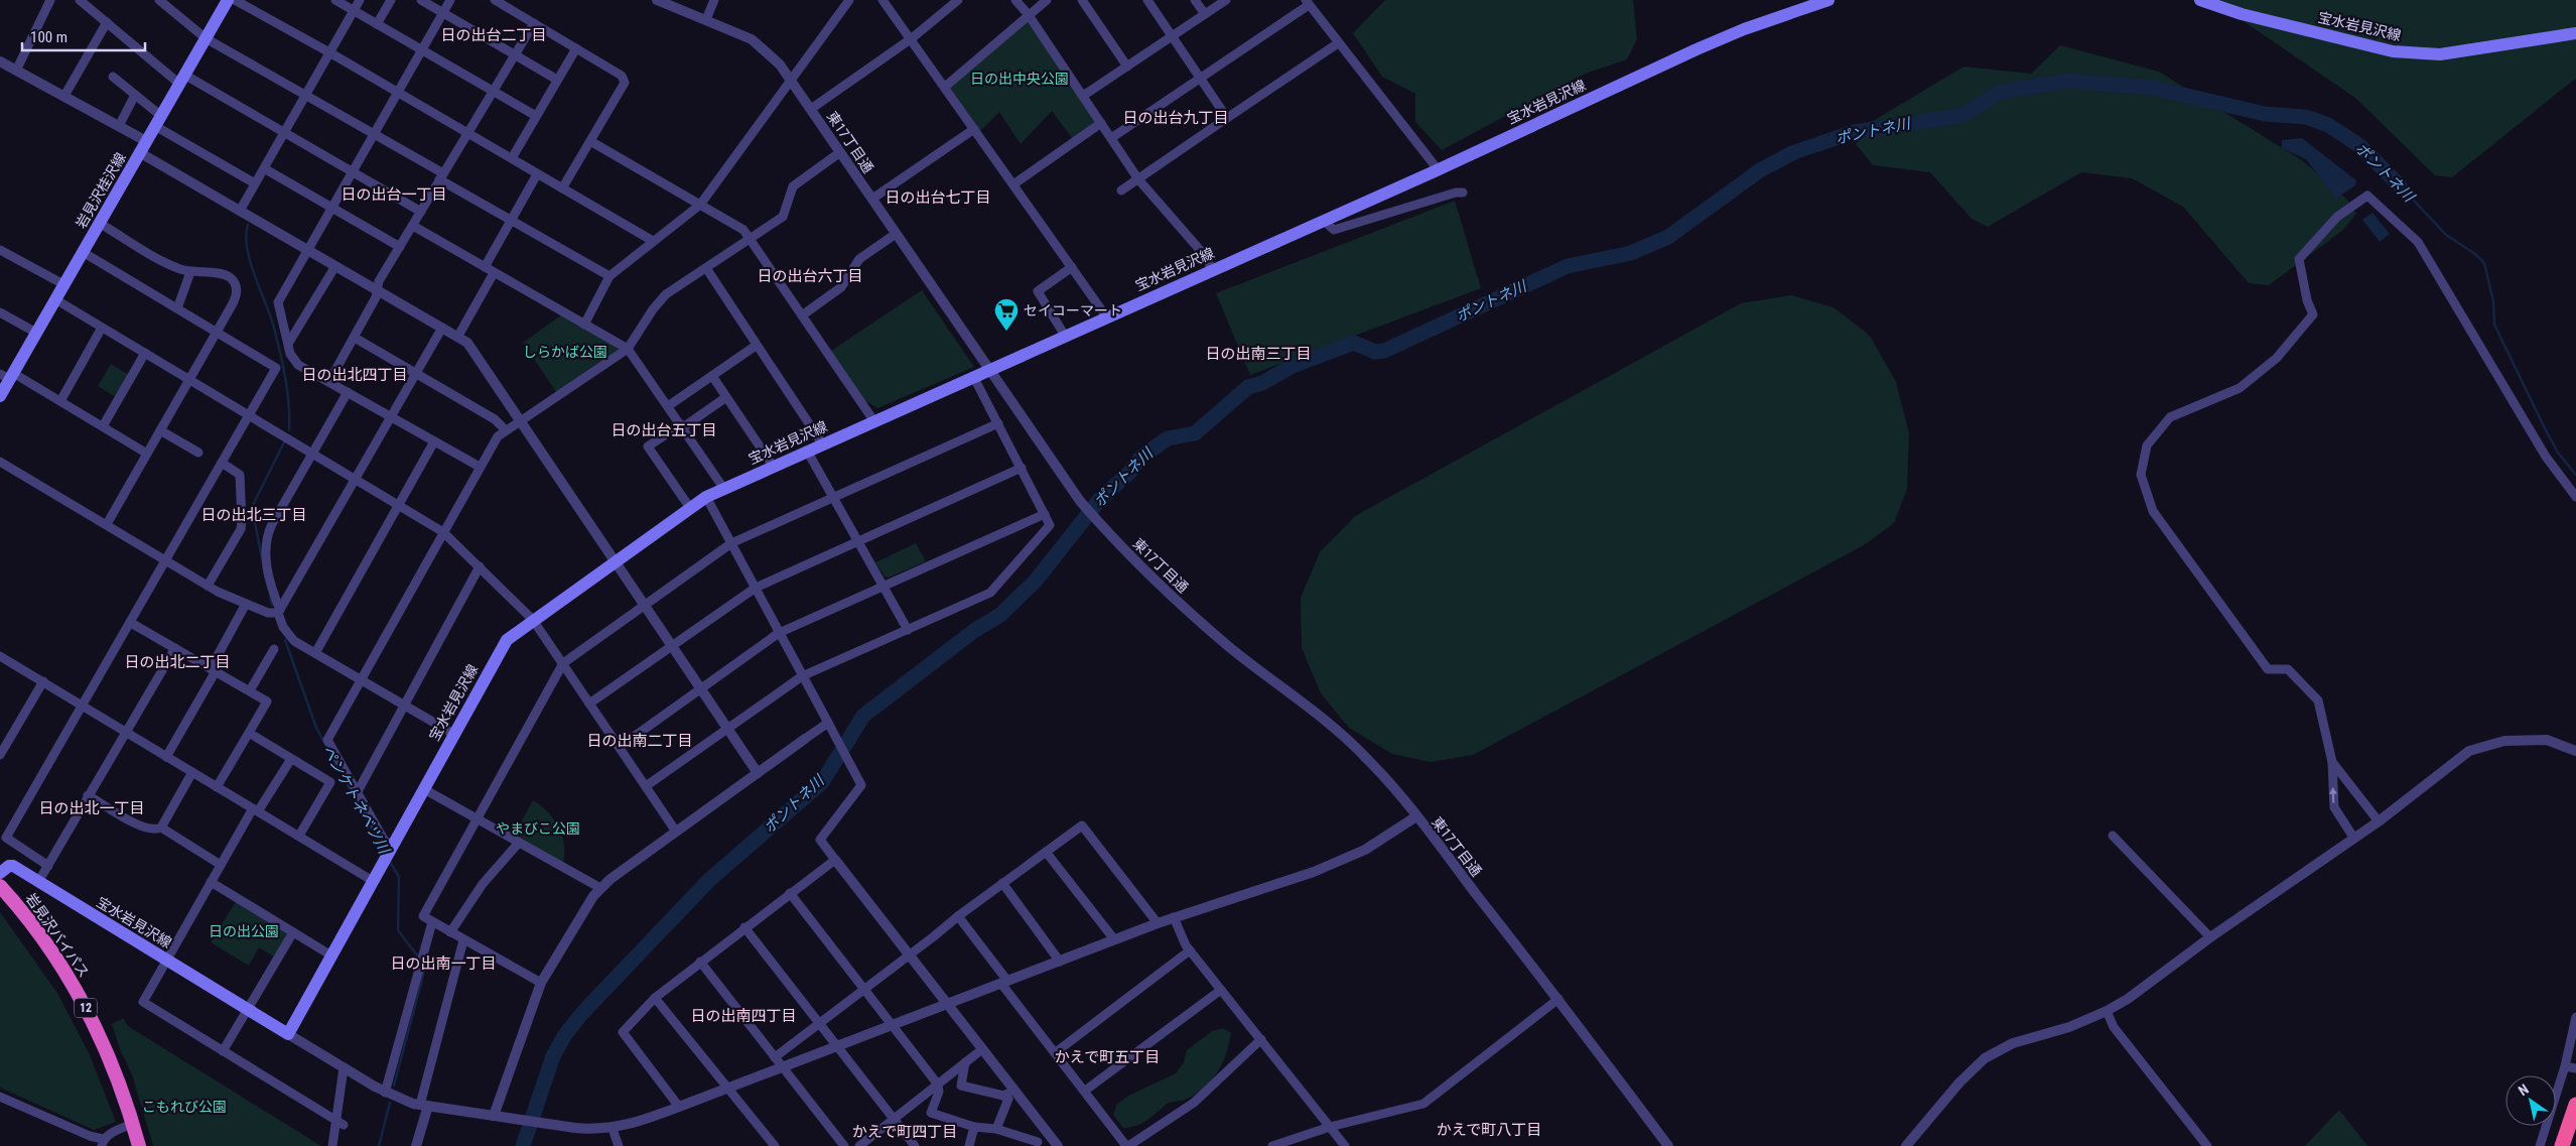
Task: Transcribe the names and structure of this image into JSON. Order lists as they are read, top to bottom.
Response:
{
  "streets": {
    "highway": ["岩見沢バイパス", "12"],
    "main road": ["宝水岩見沢線", "岩見沢桂沢線"],
    "street": ["東17丁目通"]
  },
  "crossings": [
    ["宝水岩見沢線", "東17丁目通"]
  ],
  "districts": [
    "日の出台二丁目",
    "日の出台九丁目",
    "日の出台一丁目",
    "日の出台七丁目",
    "日の出台六丁目",
    "日の出南三丁目",
    "日の出北四丁目",
    "日の出台五丁目",
    "日の出北三丁目",
    "日の出北二丁目",
    "日の出南二丁目",
    "日の出北一丁目",
    "日の出南一丁目",
    "日の出南四丁目",
    "かえで町五丁目",
    "かえで町八丁目",
    "かえで町四丁目"
  ],
  "water": ["ポントネ川", "ペンケトネベツ川"],
  "parks": [
    "日の出中央公園",
    "しらかば公園",
    "やまびこ公園",
    "日の出公園",
    "こもれび公園"
  ],
  "places": {
    "supermarket": ["セイコーマート"]
  },
  "scale_bar": "100 m",
  "north": "top left"
}
